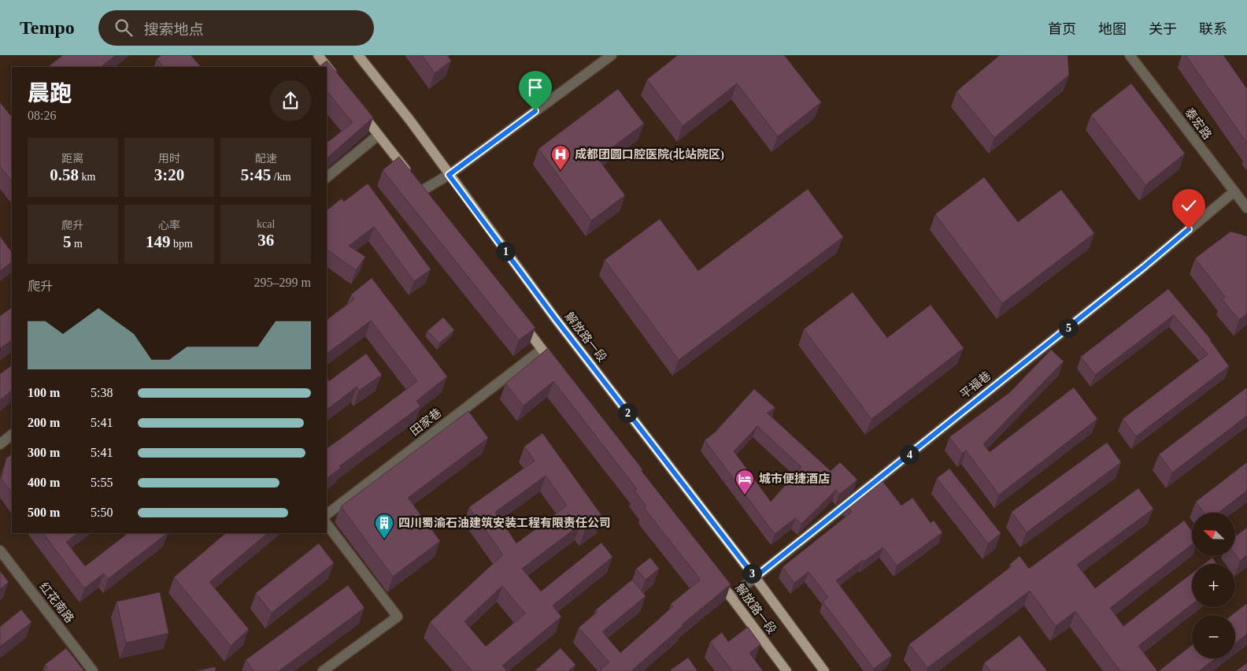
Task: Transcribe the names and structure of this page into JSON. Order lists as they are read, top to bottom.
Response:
{
  "streets": {
    "main road": ["解放路一段"],
    "street": [
      "泰宏路",
      "平福巷",
      "田家巷",
      "红花南路"
    ]
  },
  "crossings": [
    ["泰宏路", "平福巷"],
    ["解放路一段", "平福巷"]
  ],
  "places": {
    "hospital": ["成都团圆口腔医院(北站院区)"],
    "hotel": ["城市便捷酒店"],
    "building": ["四川蜀渝石油建筑安装工程有限责任公司"]
  },
  "north": "top left",
  "page": {
    "header": "Tempo",
    "search": "搜索地点",
    "nav": [
      "首页",
      "地图",
      "关于",
      "联系"
    ],
    "heading": ["晨跑", "08:26"],
    "stats": [
      ["距离", "0.58 km"],
      ["用时", "3:20"],
      ["配速", "5:45 /km"],
      ["爬升", "5 m"],
      ["心率", "149 bpm"],
      ["kcal", "36"]
    ],
    "pins": [
      "1",
      "5",
      "2",
      "4",
      "3"
    ],
    "chart": ["爬升", "295–299 m"],
    "list": [
      {
        "name": "100 m",
        "note": "5:38"
      },
      {
        "name": "200 m",
        "note": "5:41"
      },
      {
        "name": "300 m",
        "note": "5:41"
      },
      {
        "name": "400 m",
        "note": "5:55"
      },
      {
        "name": "500 m",
        "note": "5:50"
      }
    ],
    "map_buttons": ["+", "−"]
  }
}
